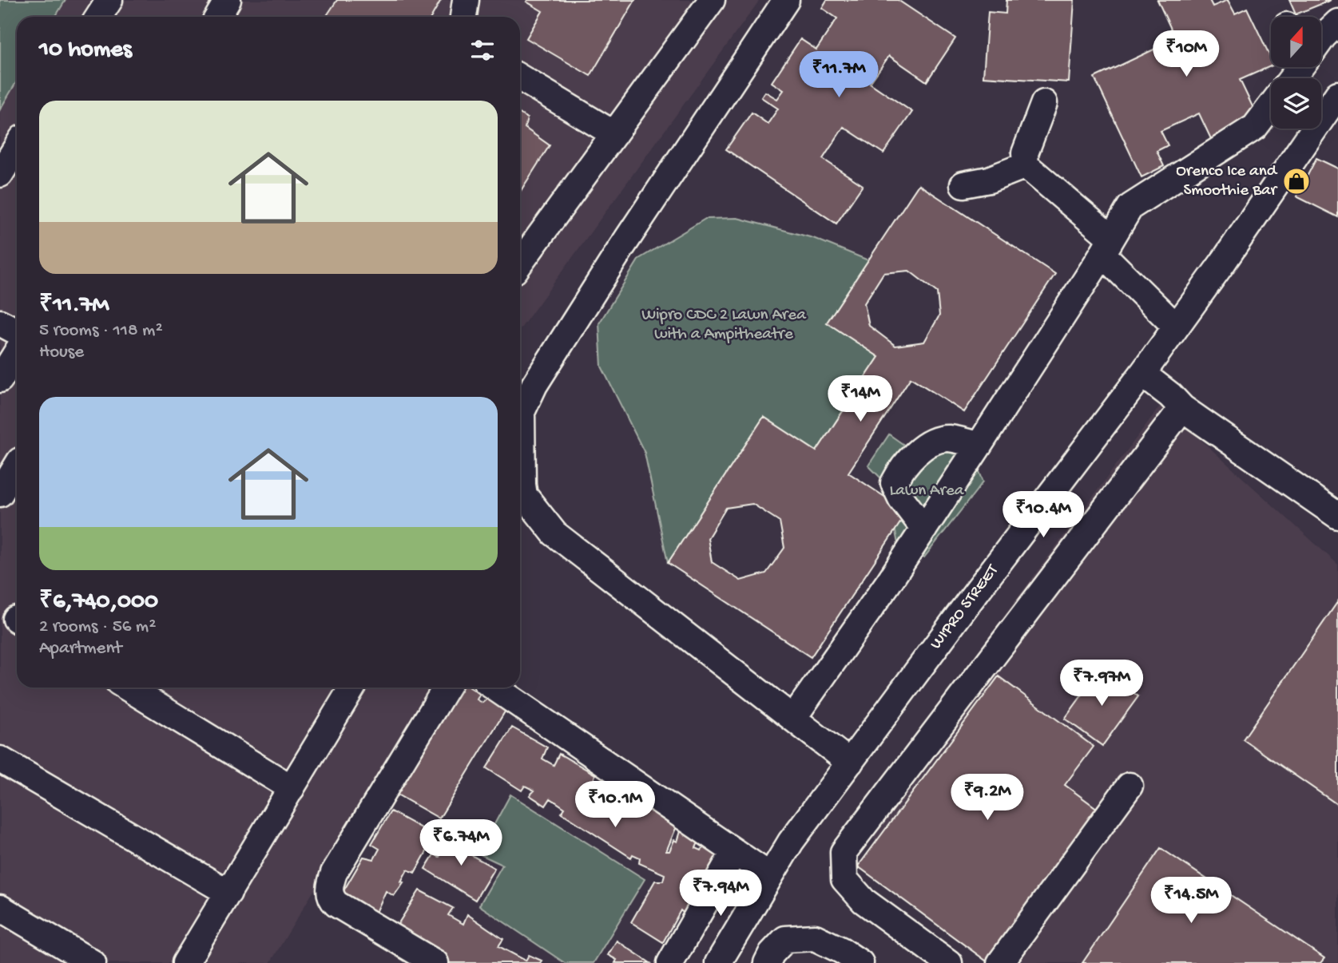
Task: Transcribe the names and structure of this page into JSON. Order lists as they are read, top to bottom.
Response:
{
  "streets": {
    "street": ["WIPRO STREET"]
  },
  "parks": ["Wipro CDC 2 Lawn Area with a Ampitheatre", "Lawn Area"],
  "places": {
    "shop": ["Orenco Ice and Smoothie Bar"]
  },
  "north": "top",
  "page": {
    "heading": "10 homes",
    "price": [
      "₹10M",
      "₹11.7M",
      "₹14M",
      "₹10.4M",
      "₹7.97M",
      "₹9.2M",
      "₹10.1M",
      "₹6.74M",
      "₹7.94M",
      "₹14.5M"
    ],
    "list": [
      {
        "name": "₹11.7M",
        "note": "5 rooms · 118 m² · House"
      },
      {
        "name": "₹6,740,000",
        "note": "2 rooms · 56 m² · Apartment"
      }
    ]
  }
}
